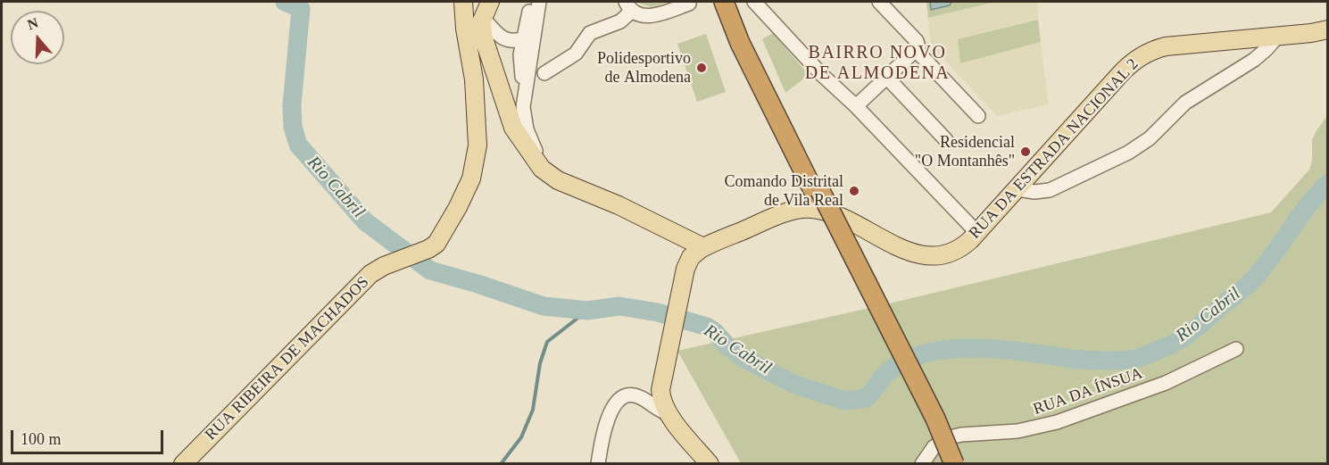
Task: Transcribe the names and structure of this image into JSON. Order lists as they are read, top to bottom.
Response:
{
  "streets": {
    "main road": ["RUA DA ESTRADA NACIONAL 2", "RUA RIBEIRA DE MACHADOS"],
    "street": ["RUA DA ÍNSUA"]
  },
  "districts": ["BAIRRO NOVO DE ALMODENA"],
  "water": ["Rio Cabril"],
  "places": ["Polidesportivo de Almodena", "Residencial \"O Montanhês\"", "Comando Distrital de Vila Real"],
  "scale_bar": "100 m",
  "north": "top"
}
